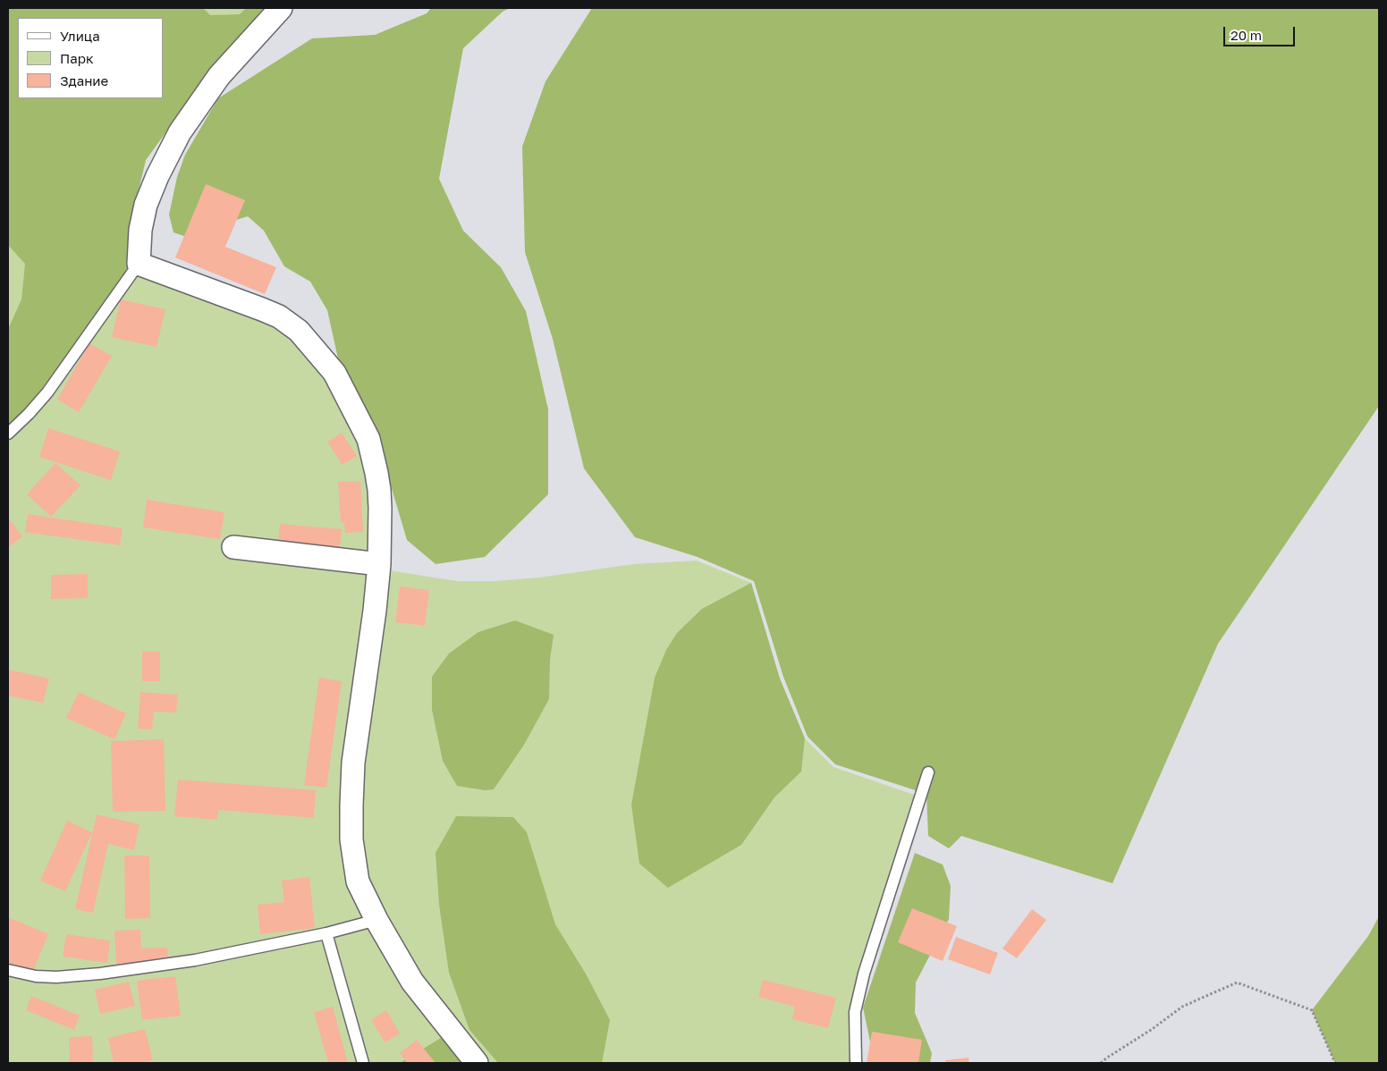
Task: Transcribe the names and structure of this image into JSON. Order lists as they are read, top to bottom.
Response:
{
  "legend": ["Улица", "Парк", "Здание"],
  "scale_bar": "20 m"
}
